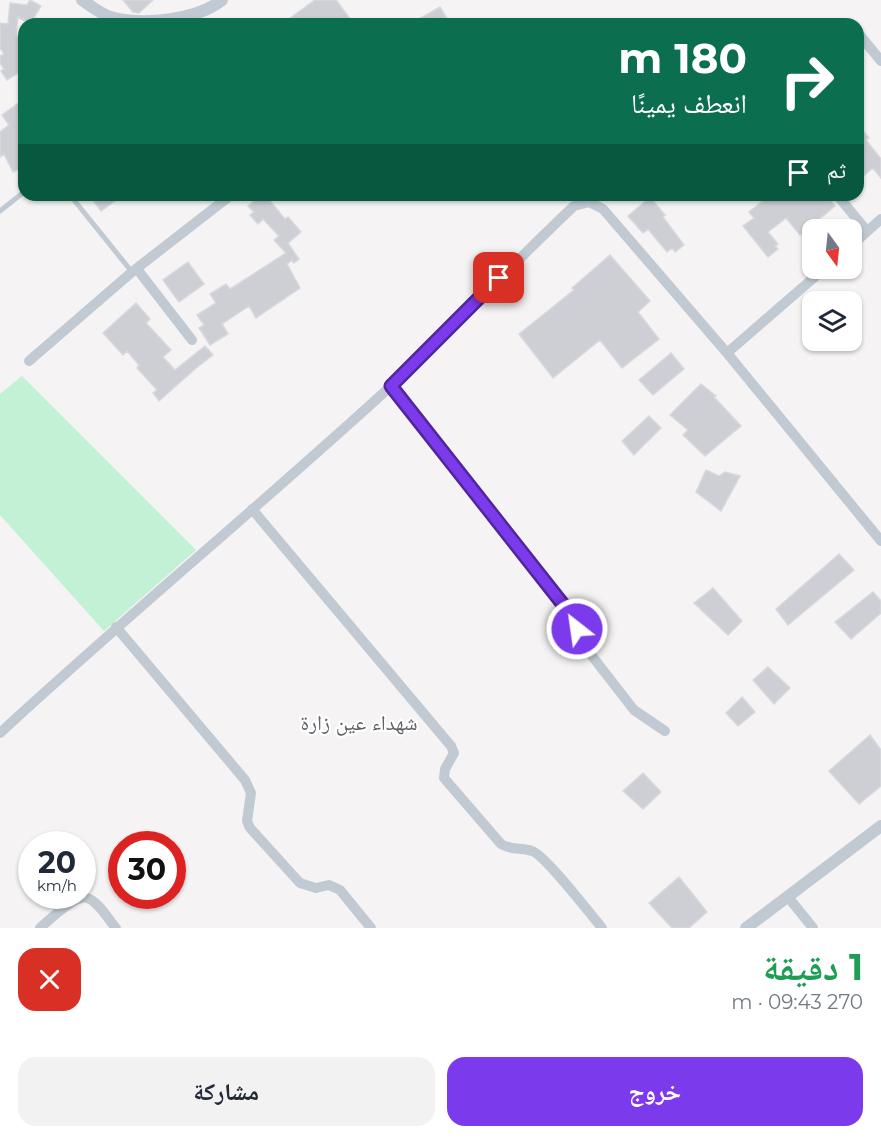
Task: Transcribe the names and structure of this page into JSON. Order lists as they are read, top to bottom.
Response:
{
  "districts": ["شهداء عين زارة"],
  "north": "bottom",
  "page": {
    "turn": ["180 m", "انعطف يمينًا"],
    "then": "ثم",
    "speed": "20 km/h",
    "limit": "30",
    "heading": ["1 دقيقة", "270 m · 09:43"],
    "buttons": ["خروج", "مشاركة"]
  }
}
